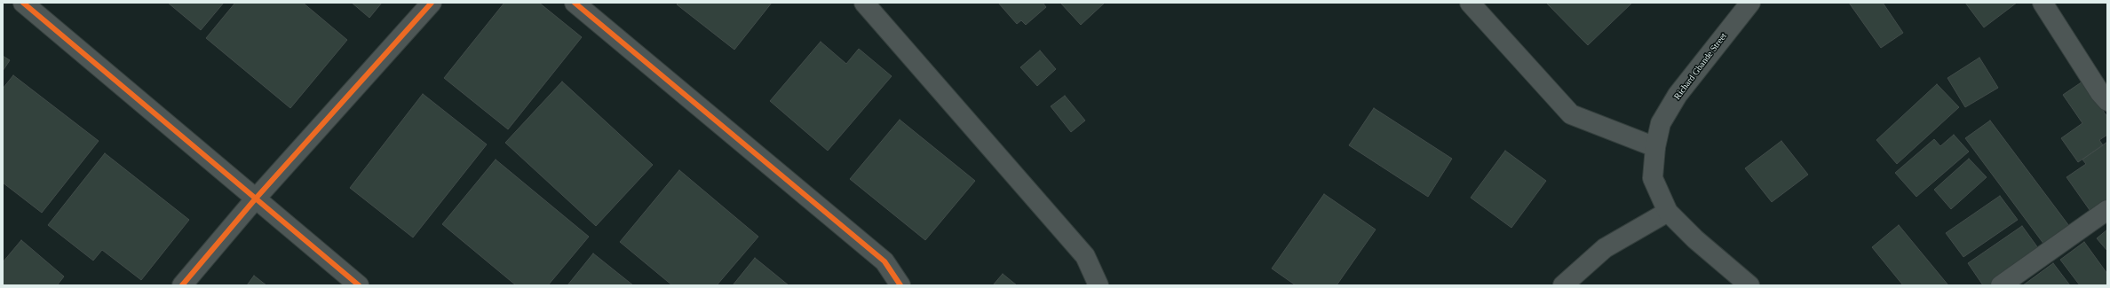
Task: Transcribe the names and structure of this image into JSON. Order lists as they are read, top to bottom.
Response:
{
  "streets": {
    "street": ["Richard Gbande Street"]
  }
}
